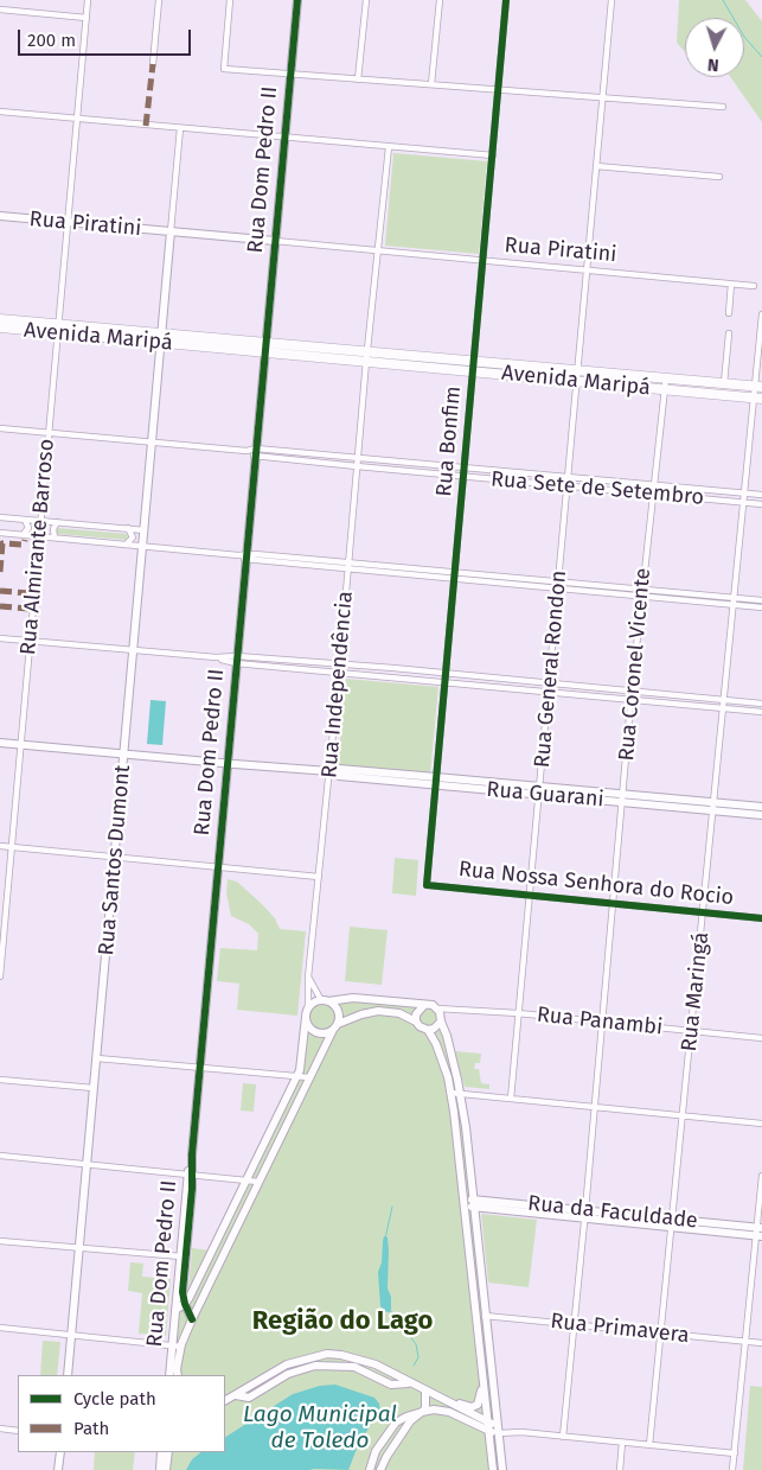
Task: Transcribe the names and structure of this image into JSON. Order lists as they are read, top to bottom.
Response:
{
  "streets": {
    "main road": ["Avenida Maripá"],
    "street": [
      "Rua Dom Pedro II",
      "Rua Piratini",
      "Rua Bonfim",
      "Rua Sete de Setembro",
      "Rua Almirante Barroso",
      "Rua Coronel Vicente",
      "Rua General Rondon",
      "Rua Independência",
      "Rua Guarani",
      "Rua Santos Dumont",
      "Rua Nossa Senhora do Rocio",
      "Rua Maringá",
      "Rua Panambi",
      "Rua da Faculdade",
      "Rua Primavera"
    ]
  },
  "crossings": [
    ["Rua Dom Pedro II", "Rua Piratini"],
    ["Rua Dom Pedro II", "Avenida Maripá"],
    ["Rua Dom Pedro II", "Rua Sete de Setembro"],
    ["Rua Dom Pedro II", "Rua Guarani"],
    ["Rua Piratini", "Rua Bonfim"],
    ["Rua Piratini", "Rua Almirante Barroso"],
    ["Rua Piratini", "Rua General Rondon"],
    ["Rua Piratini", "Rua Independência"],
    ["Rua Piratini", "Rua Santos Dumont"],
    ["Avenida Maripá", "Rua Bonfim"],
    ["Avenida Maripá", "Rua Almirante Barroso"],
    ["Avenida Maripá", "Rua Coronel Vicente"],
    ["Avenida Maripá", "Rua General Rondon"],
    ["Avenida Maripá", "Rua Independência"],
    ["Avenida Maripá", "Rua Santos Dumont"],
    ["Avenida Maripá", "Rua Maringá"],
    ["Rua Bonfim", "Rua Sete de Setembro"],
    ["Rua Bonfim", "Rua Guarani"],
    ["Rua Bonfim", "Rua Nossa Senhora do Rocio"],
    ["Rua Sete de Setembro", "Rua Coronel Vicente"],
    ["Rua Sete de Setembro", "Rua General Rondon"],
    ["Rua Sete de Setembro", "Rua Independência"],
    ["Rua Sete de Setembro", "Rua Maringá"],
    ["Rua Almirante Barroso", "Rua Guarani"],
    ["Rua Coronel Vicente", "Rua Guarani"],
    ["Rua Coronel Vicente", "Rua Nossa Senhora do Rocio"],
    ["Rua Coronel Vicente", "Rua Panambi"],
    ["Rua Coronel Vicente", "Rua da Faculdade"],
    ["Rua Coronel Vicente", "Rua Primavera"],
    ["Rua General Rondon", "Rua Guarani"],
    ["Rua General Rondon", "Rua Nossa Senhora do Rocio"],
    ["Rua General Rondon", "Rua Panambi"],
    ["Rua Independência", "Rua Guarani"],
    ["Rua Guarani", "Rua Santos Dumont"],
    ["Rua Guarani", "Rua Maringá"],
    ["Rua Nossa Senhora do Rocio", "Rua Maringá"],
    ["Rua Maringá", "Rua Panambi"],
    ["Rua Maringá", "Rua da Faculdade"],
    ["Rua Maringá", "Rua Primavera"]
  ],
  "districts": ["Região do Lago"],
  "water": ["Lago Municipal de Toledo"],
  "legend": ["Cycle path", "Path"],
  "scale_bar": "200 m",
  "north": "bottom"
}
